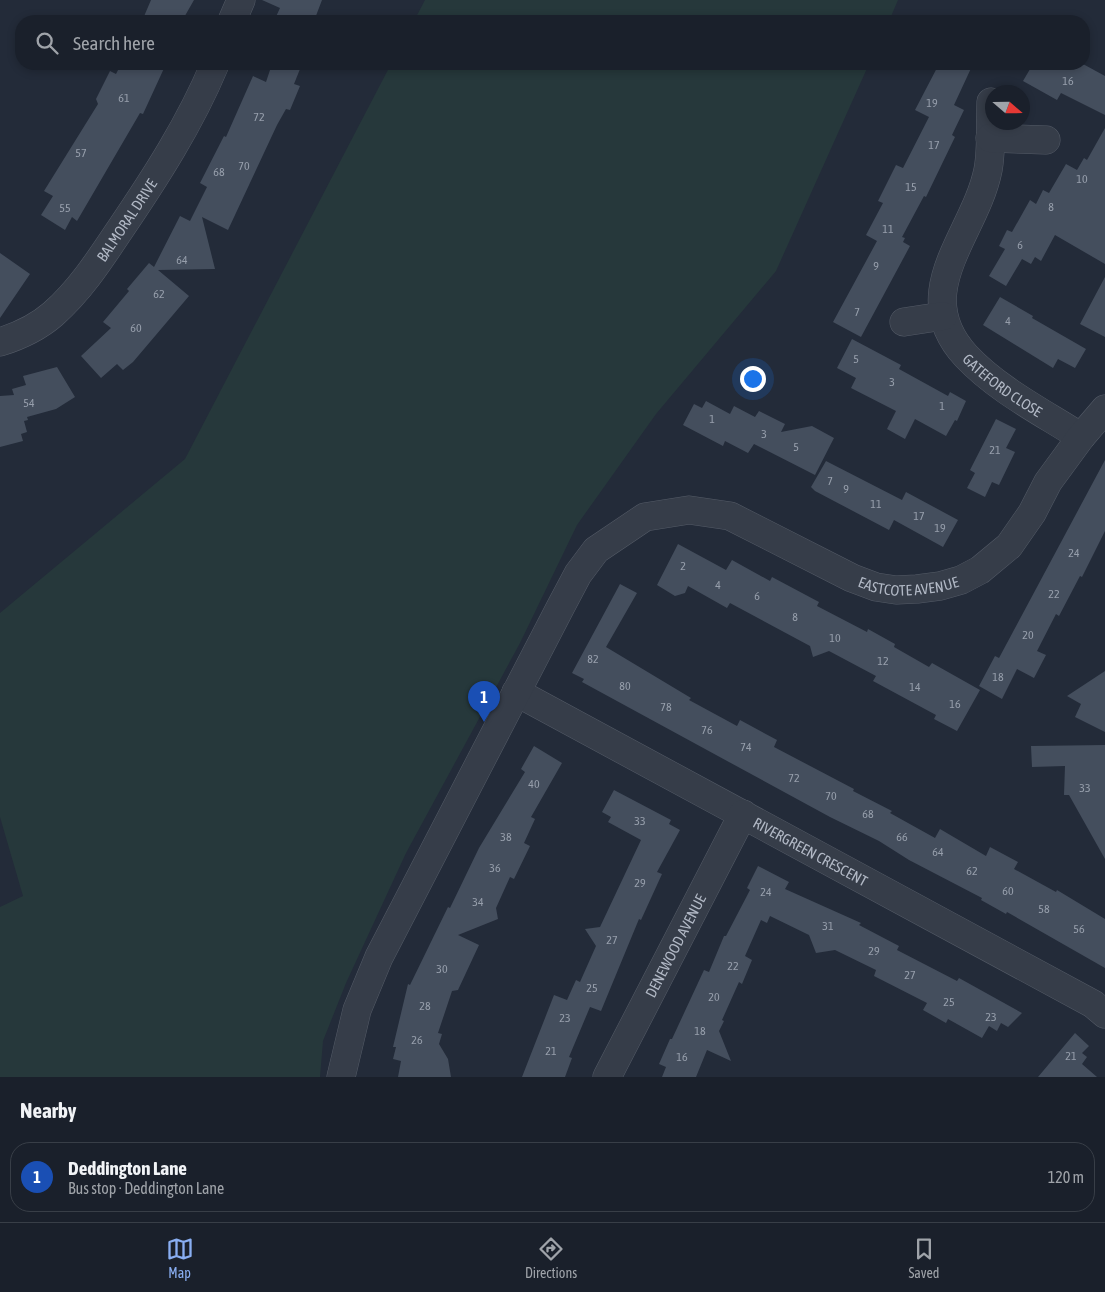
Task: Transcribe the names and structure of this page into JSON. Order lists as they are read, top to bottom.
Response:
{
  "streets": {
    "street": [
      "BALMORAL DRIVE",
      "GATEFORD CLOSE",
      "EASTCOTE AVENUE",
      "RIVERGREEN CRESCENT",
      "DENEWOOD AVENUE"
    ]
  },
  "crossings": [
    ["GATEFORD CLOSE", "EASTCOTE AVENUE"],
    ["EASTCOTE AVENUE", "RIVERGREEN CRESCENT"],
    ["RIVERGREEN CRESCENT", "DENEWOOD AVENUE"]
  ],
  "house_numbers": [
    "16",
    "61",
    "19",
    "72",
    "17",
    "57",
    "70",
    "68",
    "10",
    "15",
    "8",
    "55",
    "11",
    "6",
    "64",
    "9",
    "62",
    "7",
    "4",
    "60",
    "5",
    "3",
    "54",
    "1",
    "1",
    "3",
    "5",
    "21",
    "7",
    "9",
    "11",
    "17",
    "19",
    "24",
    "2",
    "4",
    "22",
    "6",
    "8",
    "20",
    "10",
    "82",
    "12",
    "18",
    "80",
    "14",
    "16",
    "78",
    "76",
    "74",
    "72",
    "40",
    "33",
    "70",
    "68",
    "33",
    "38",
    "66",
    "64",
    "36",
    "62",
    "29",
    "60",
    "24",
    "34",
    "58",
    "31",
    "56",
    "27",
    "29",
    "22",
    "30",
    "27",
    "25",
    "20",
    "25",
    "28",
    "23",
    "23",
    "18",
    "26",
    "21",
    "21",
    "16"
  ],
  "north": "right",
  "page": {
    "search": "Search here",
    "pins": "1",
    "heading": "Nearby",
    "list": [
      {
        "mark": "1",
        "name": "Deddington Lane",
        "note": "Bus stop · Deddington Lane",
        "value": "120 m"
      }
    ],
    "nav": ["Map", "Directions", "Saved"]
  }
}
